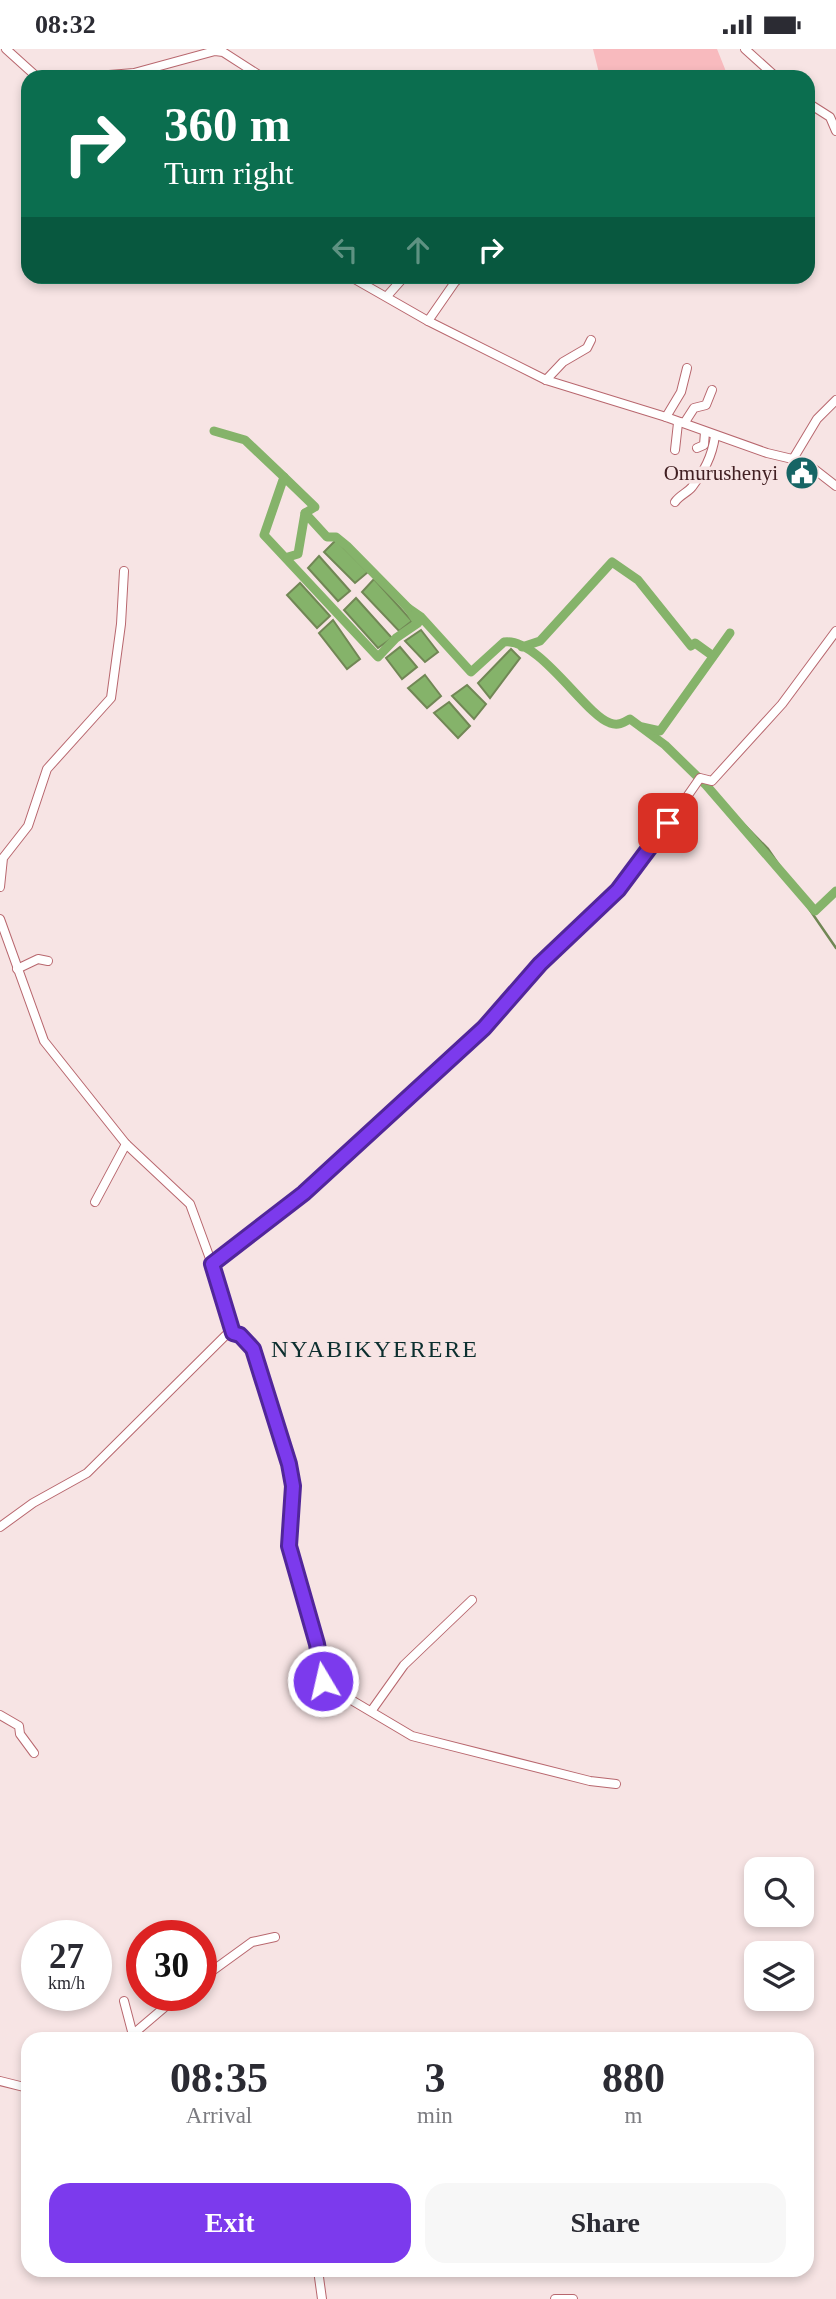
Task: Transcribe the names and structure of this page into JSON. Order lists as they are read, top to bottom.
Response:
{
  "districts": ["NYABIKYERERE"],
  "places": {
    "public building": ["Omurushenyi"]
  },
  "page": {
    "status": "08:32",
    "turn": ["360 m", "Turn right"],
    "speed": "27 km/h",
    "limit": "30",
    "eta": [
      "08:35",
      "Arrival",
      "3",
      "min",
      "880",
      "m"
    ],
    "buttons": ["Exit", "Share"]
  }
}
